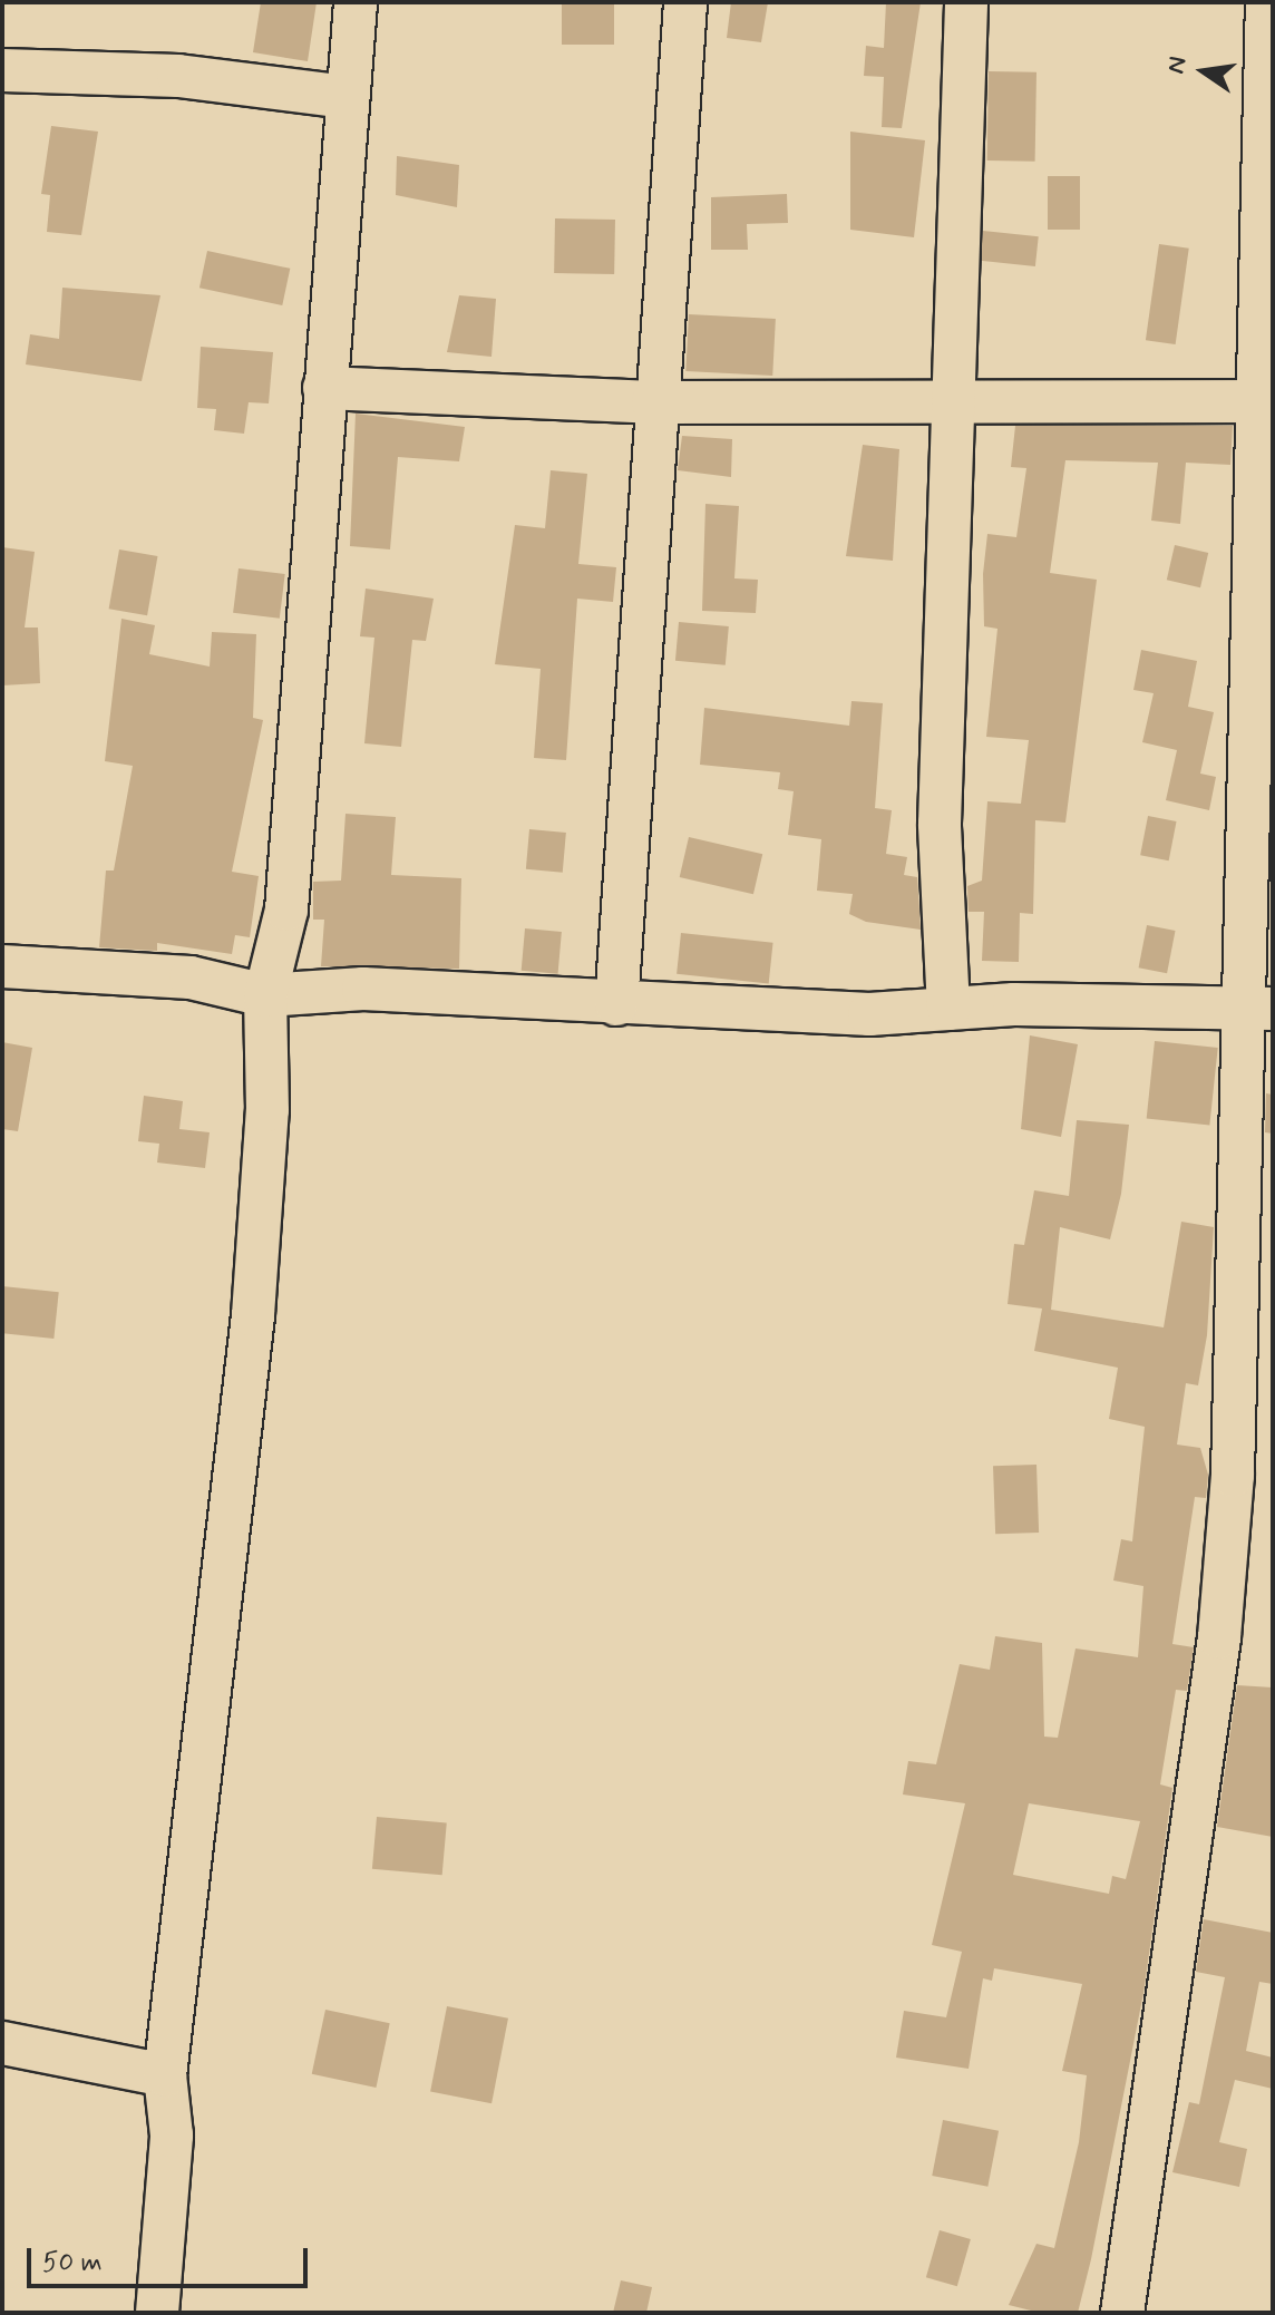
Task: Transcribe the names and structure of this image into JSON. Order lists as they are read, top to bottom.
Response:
{
  "scale_bar": "50 m",
  "north": "left"
}
